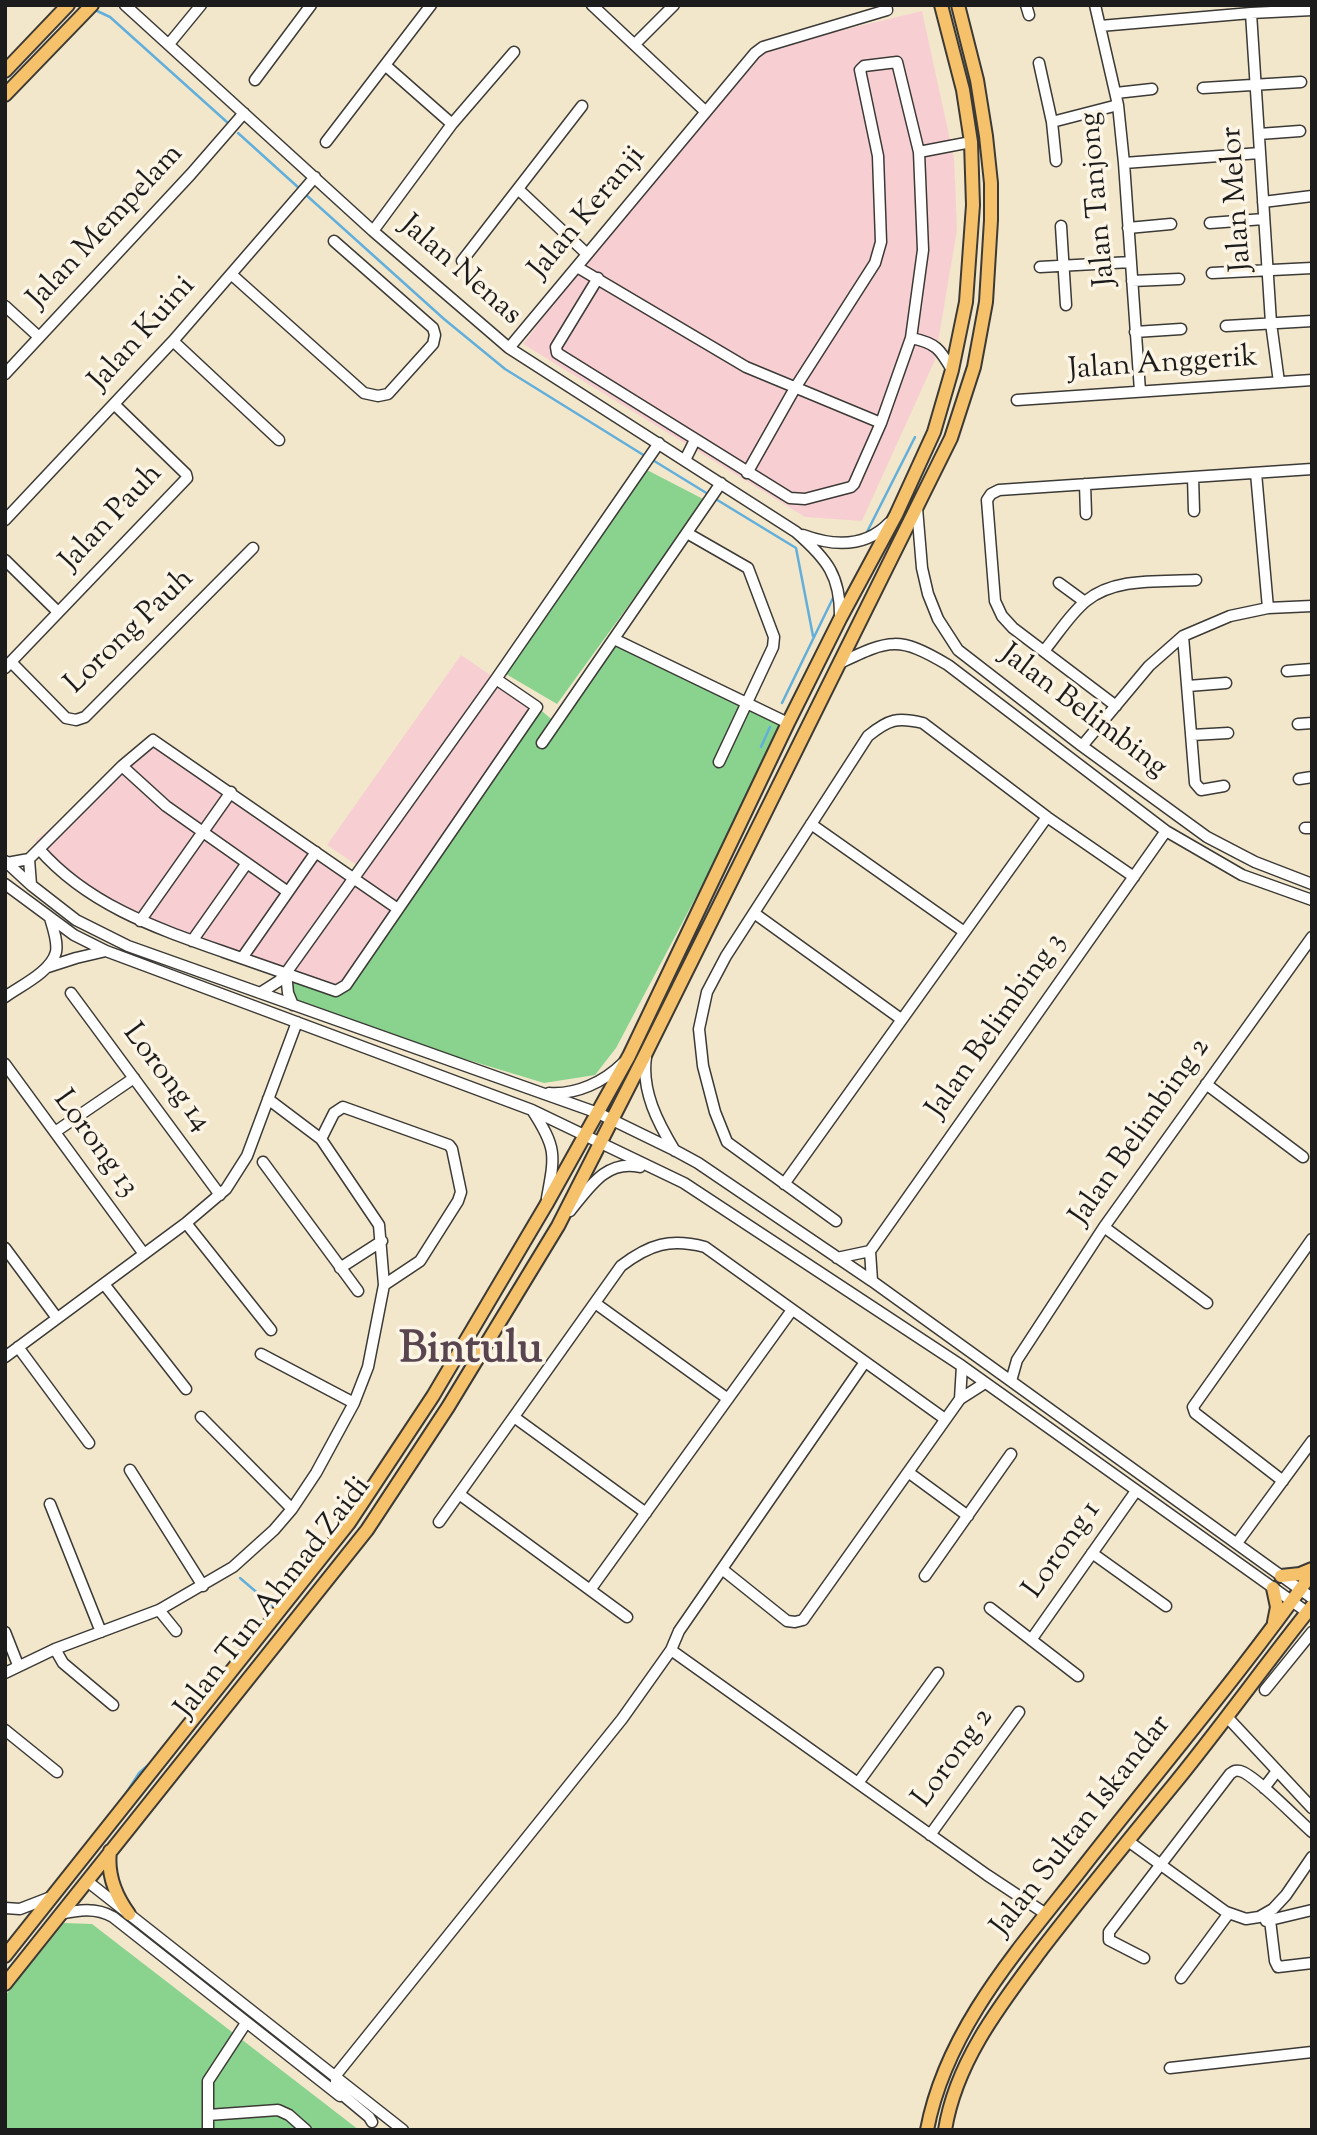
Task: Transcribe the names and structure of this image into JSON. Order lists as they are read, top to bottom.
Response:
{
  "streets": {
    "main road": ["Jalan Tun Ahmad Zaidi", "Jalan Sultan Iskandar"],
    "street": [
      "Jalan Tanjong",
      "Jalan Melor",
      "Jalan Keranji",
      "Jalan Mempelam",
      "Jalan Nenas",
      "Jalan Kuini",
      "Jalan Anggerik",
      "Jalan Pauh",
      "Lorong Pauh",
      "Jalan Belimbing",
      "Jalan Belimbing 3",
      "Lorong 14",
      "Jalan Belimbing 2",
      "Lorong 13",
      "Lorong 1",
      "Lorong 2"
    ]
  },
  "crossings": [
    ["Jalan Tanjong", "Jalan Anggerik"],
    ["Jalan Melor", "Jalan Anggerik"],
    ["Jalan Keranji", "Jalan Nenas"],
    ["Jalan Mempelam", "Jalan Nenas"],
    ["Jalan Nenas", "Jalan Kuini"],
    ["Jalan Nenas", "Jalan Tun Ahmad Zaidi"],
    ["Jalan Kuini", "Jalan Pauh"],
    ["Jalan Pauh", "Lorong Pauh"],
    ["Jalan Belimbing", "Jalan Belimbing 3"],
    ["Jalan Belimbing", "Jalan Tun Ahmad Zaidi"]
  ],
  "districts": ["Bintulu"]
}
